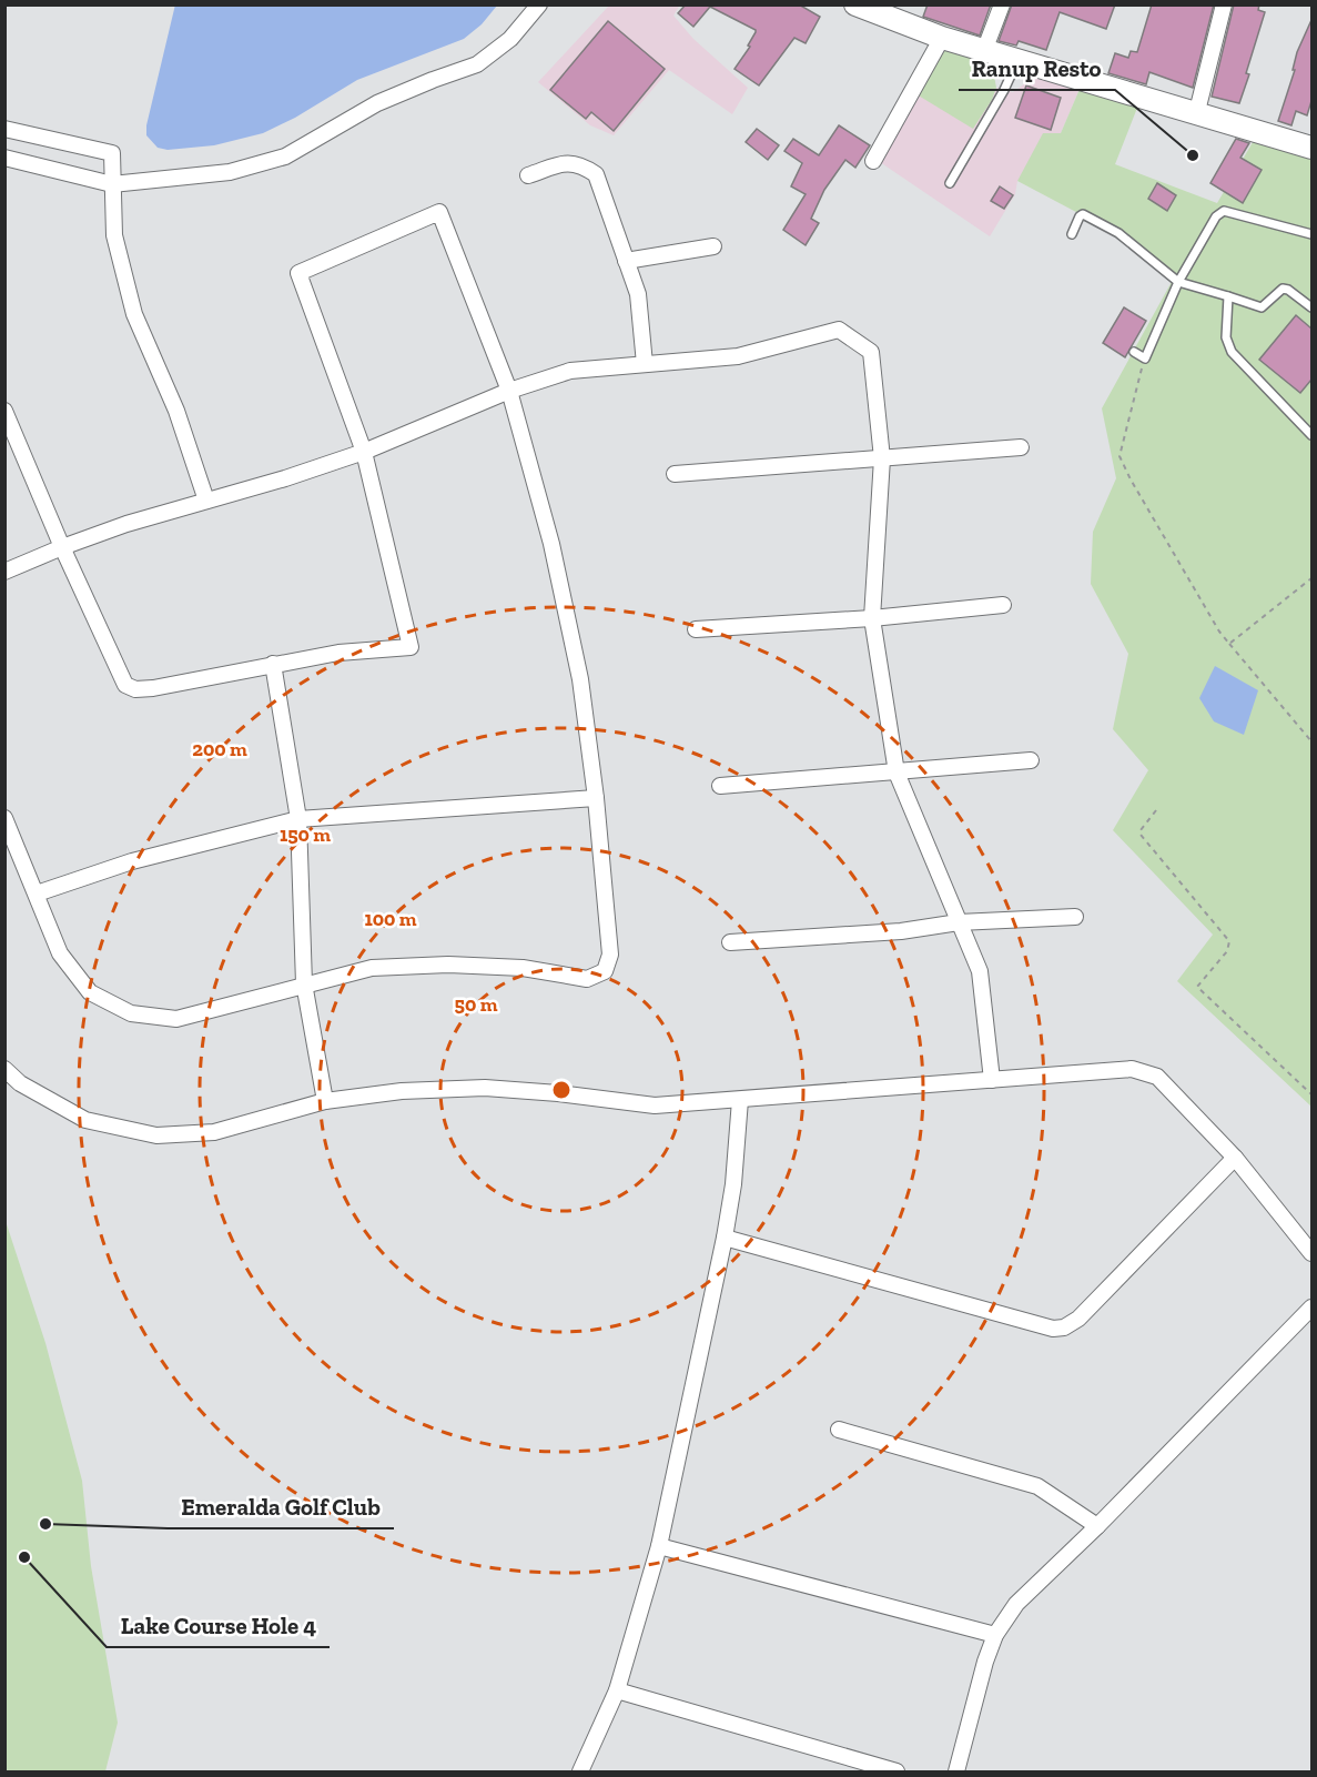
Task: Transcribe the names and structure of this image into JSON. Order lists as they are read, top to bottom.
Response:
{
  "places": ["Ranup Resto", "Emeralda Golf Club", "Lake Course Hole 4"],
  "rings": [
    "200 m",
    "150 m",
    "100 m",
    "50 m"
  ]
}
